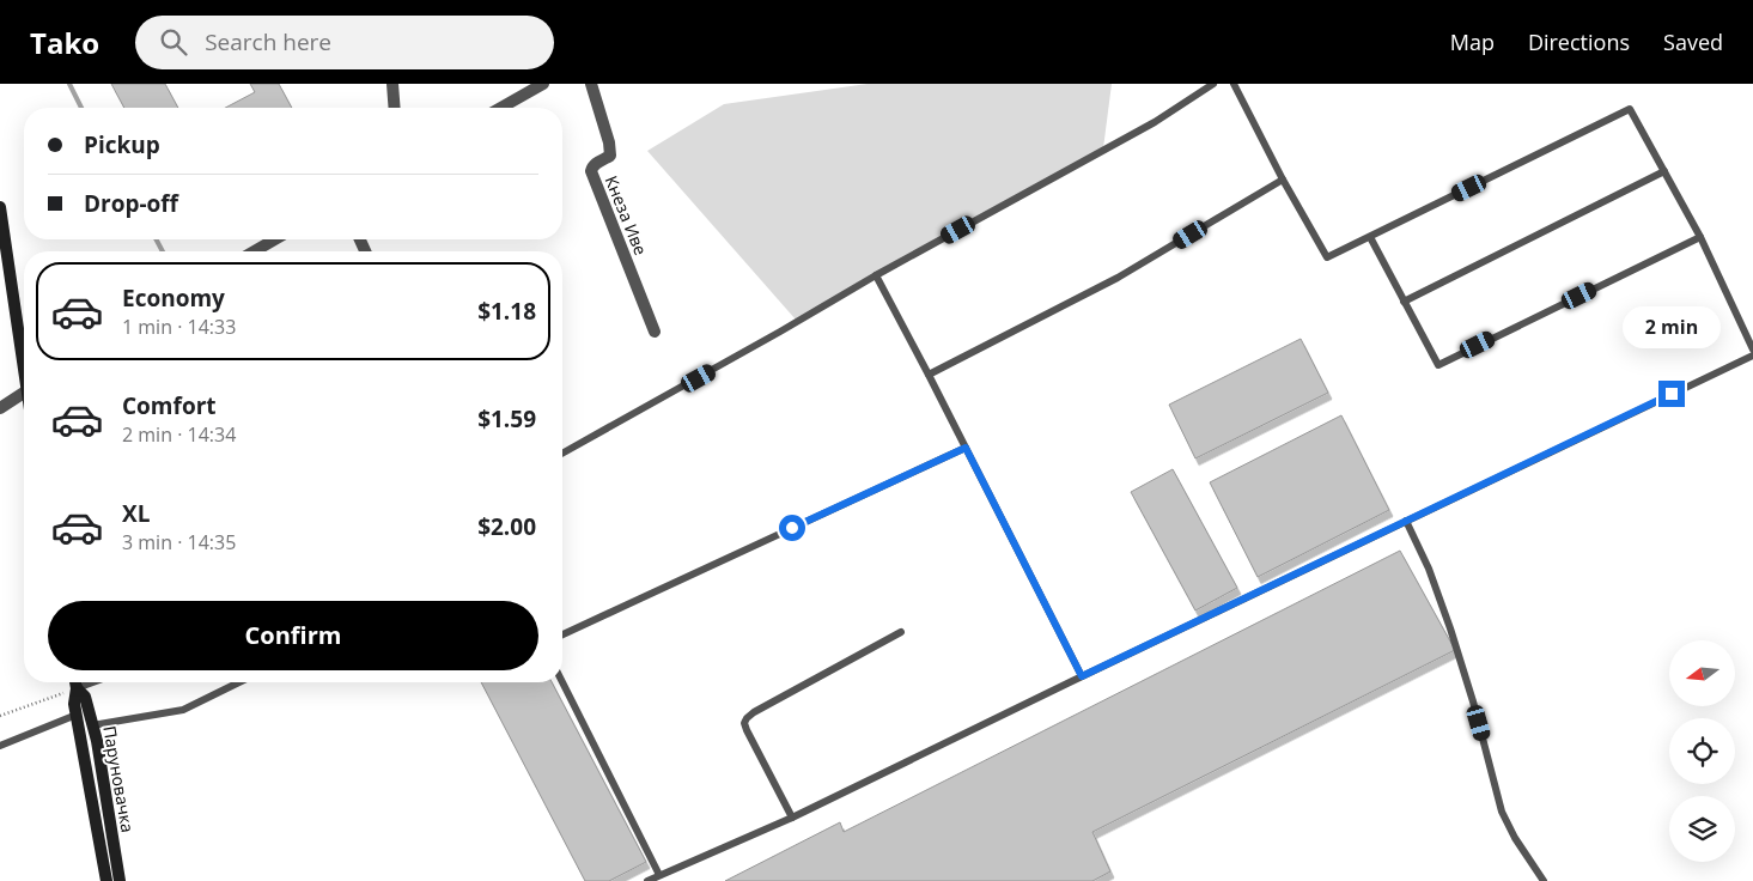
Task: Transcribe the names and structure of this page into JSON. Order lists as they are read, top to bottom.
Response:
{
  "streets": {
    "main road": ["Паруновачка"],
    "street": ["Кнеза Иве"]
  },
  "north": "left",
  "page": {
    "header": "Tako",
    "search": "Search here",
    "nav": ["Map", "Directions", "Saved"],
    "banner": ["Pickup", "Drop-off"],
    "list": [
      {
        "name": "Economy",
        "note": "1 min · 14:33",
        "value": "$1.18"
      },
      {
        "name": "Comfort",
        "note": "2 min · 14:34",
        "value": "$1.59"
      },
      {
        "name": "XL",
        "note": "3 min · 14:35",
        "value": "$2.00"
      }
    ],
    "bubble": "2 min",
    "buttons": "Confirm"
  }
}
